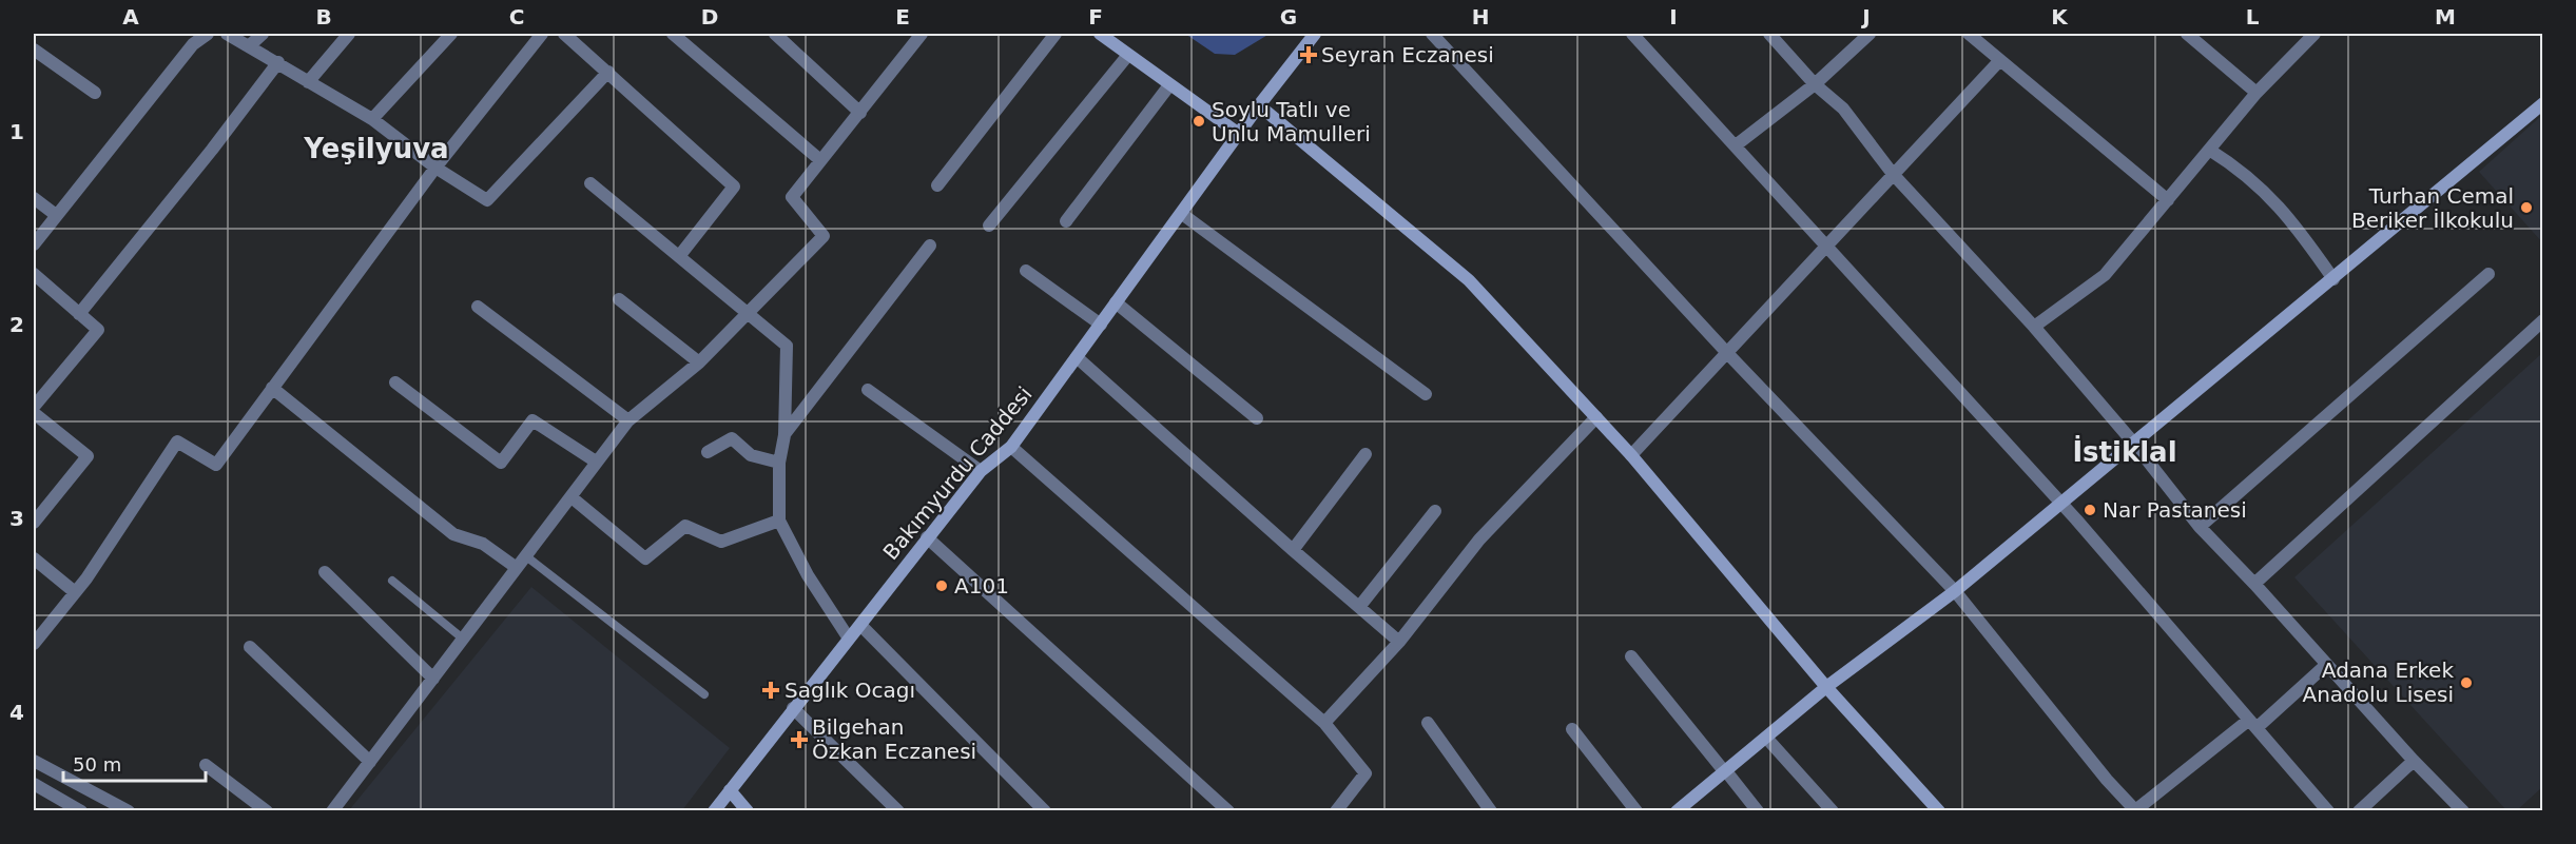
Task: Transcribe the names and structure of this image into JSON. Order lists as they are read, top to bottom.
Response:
{
  "streets": {
    "street": ["Bakımyurdu Caddesi"]
  },
  "districts": ["Yeşilyuva", "İstiklal"],
  "places": {
    "health": ["Seyran Eczanesi", "Saglık Ocagı", "Bilgehan Özkan Eczanesi"],
    "other": [
      "Soylu Tatlı ve Unlu Mamulleri",
      "Turhan Cemal Beriker İlkokulu",
      "Nar Pastanesi",
      "A101",
      "Adana Erkek Anadolu Lisesi"
    ]
  },
  "scale_bar": "50 m",
  "grid": {
    "columns": [
      "A",
      "B",
      "C",
      "D",
      "E",
      "F",
      "G",
      "H",
      "I",
      "J",
      "K",
      "L",
      "M"
    ],
    "rows": [
      "1",
      "2",
      "3",
      "4"
    ]
  }
}
